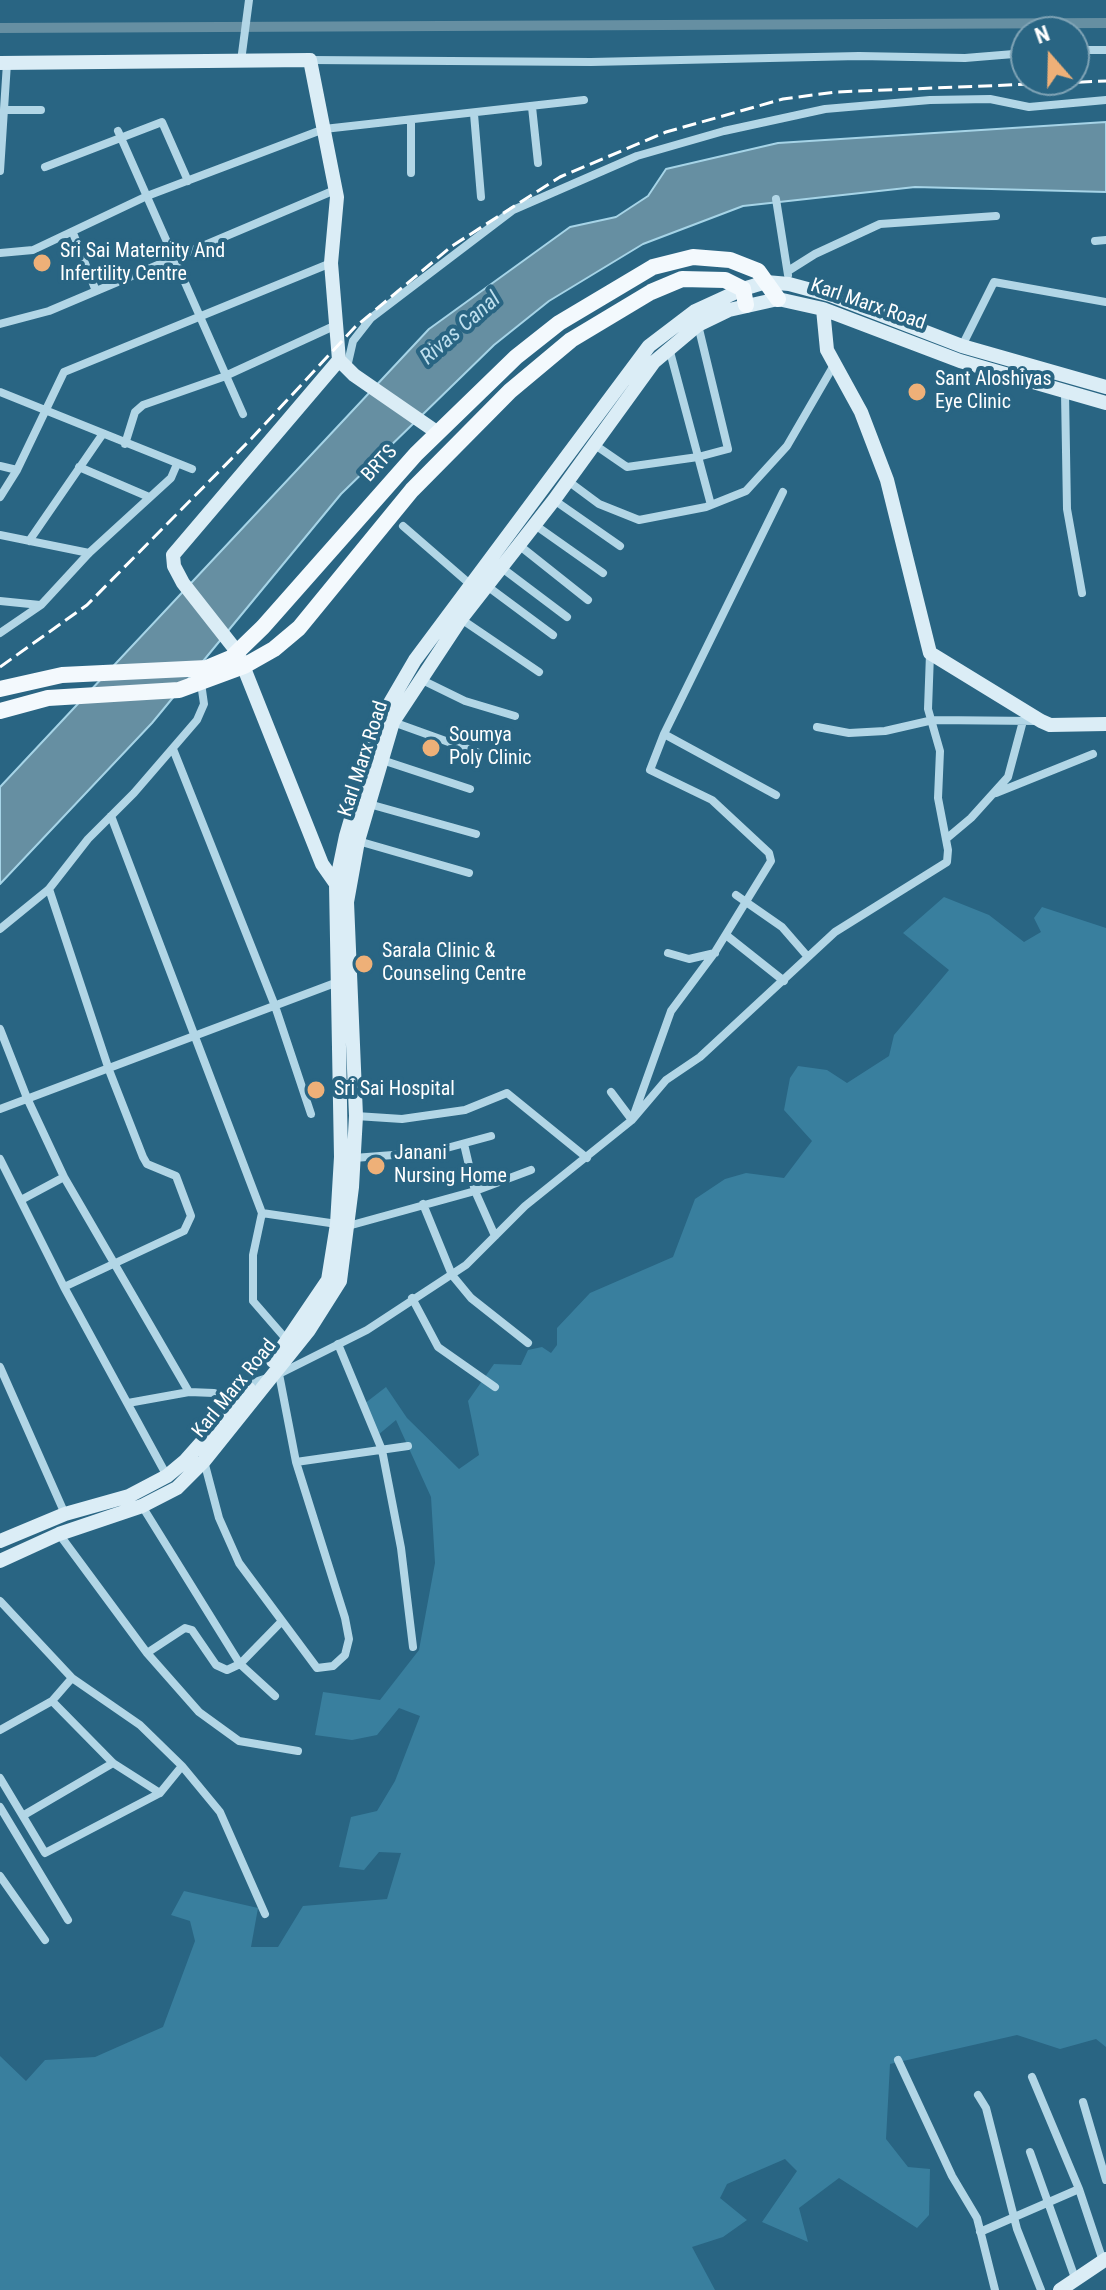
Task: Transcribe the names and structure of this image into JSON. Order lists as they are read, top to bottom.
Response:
{
  "streets": {
    "main road": ["Karl Marx Road", "BRTS"]
  },
  "crossings": [
    ["Karl Marx Road", "BRTS"]
  ],
  "water": ["Rivas Canal"],
  "places": [
    "Sri Sai Maternity And Infertility Centre",
    "Sant Aloshiyas Eye Clinic",
    "Soumya Poly Clinic",
    "Sarala Clinic & Counseling Centre",
    "Sri Sai Hospital",
    "Janani Nursing Home"
  ],
  "north": "top"
}
